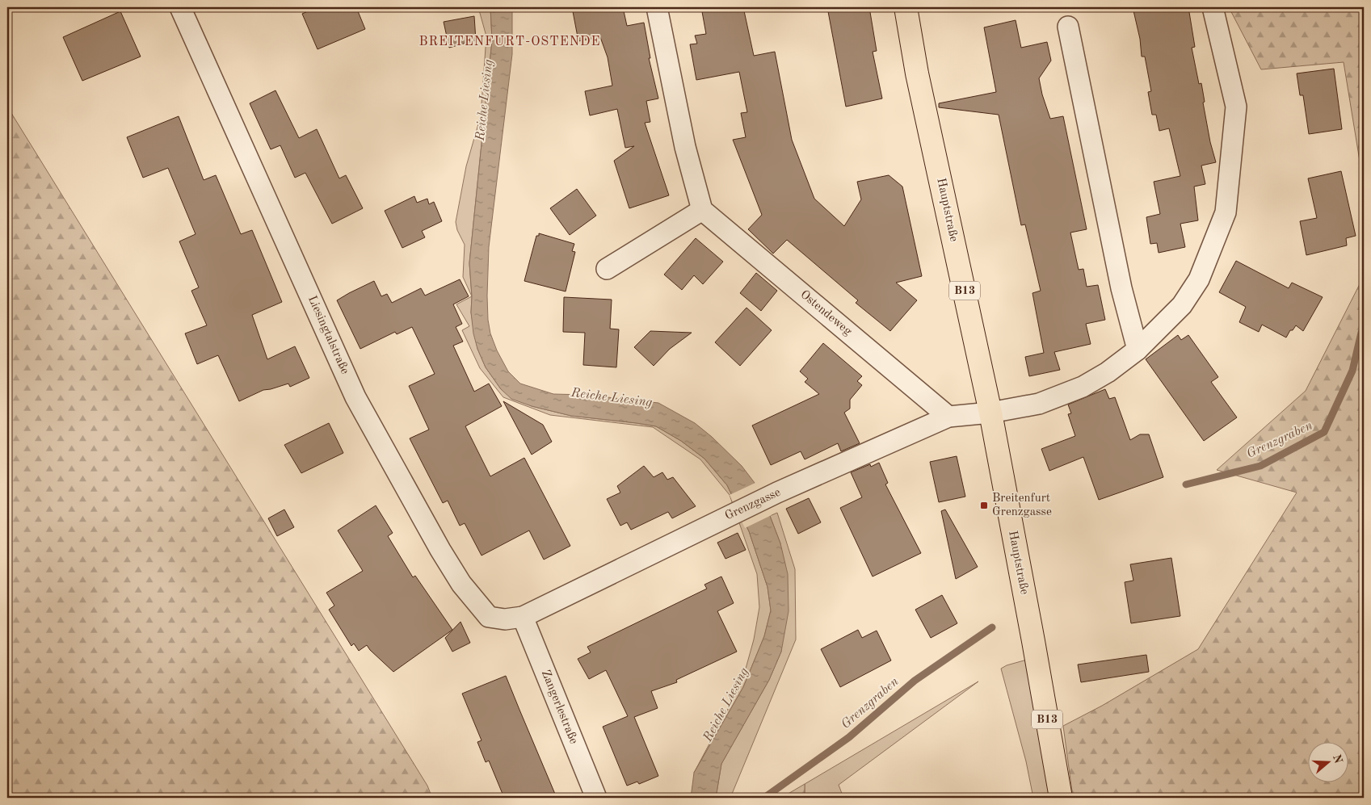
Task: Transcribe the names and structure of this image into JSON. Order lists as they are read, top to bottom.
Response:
{
  "streets": {
    "main road": ["Hauptstraße", "B13"],
    "street": [
      "Ostendeweg",
      "Liesingtalstraße",
      "Grenzgasse",
      "Zangerlestraße"
    ]
  },
  "crossings": [
    ["Hauptstraße", "Grenzgasse"],
    ["Ostendeweg", "Grenzgasse"],
    ["Liesingtalstraße", "Grenzgasse"],
    ["Liesingtalstraße", "Zangerlestraße"],
    ["Grenzgasse", "Zangerlestraße"]
  ],
  "districts": ["BREITENFURT-OSTENDE"],
  "water": ["Reiche Liesing", "Grenzgraben"],
  "places": {
    "transit": ["Breitenfurt Grenzgasse"]
  },
  "north": "right"
}
